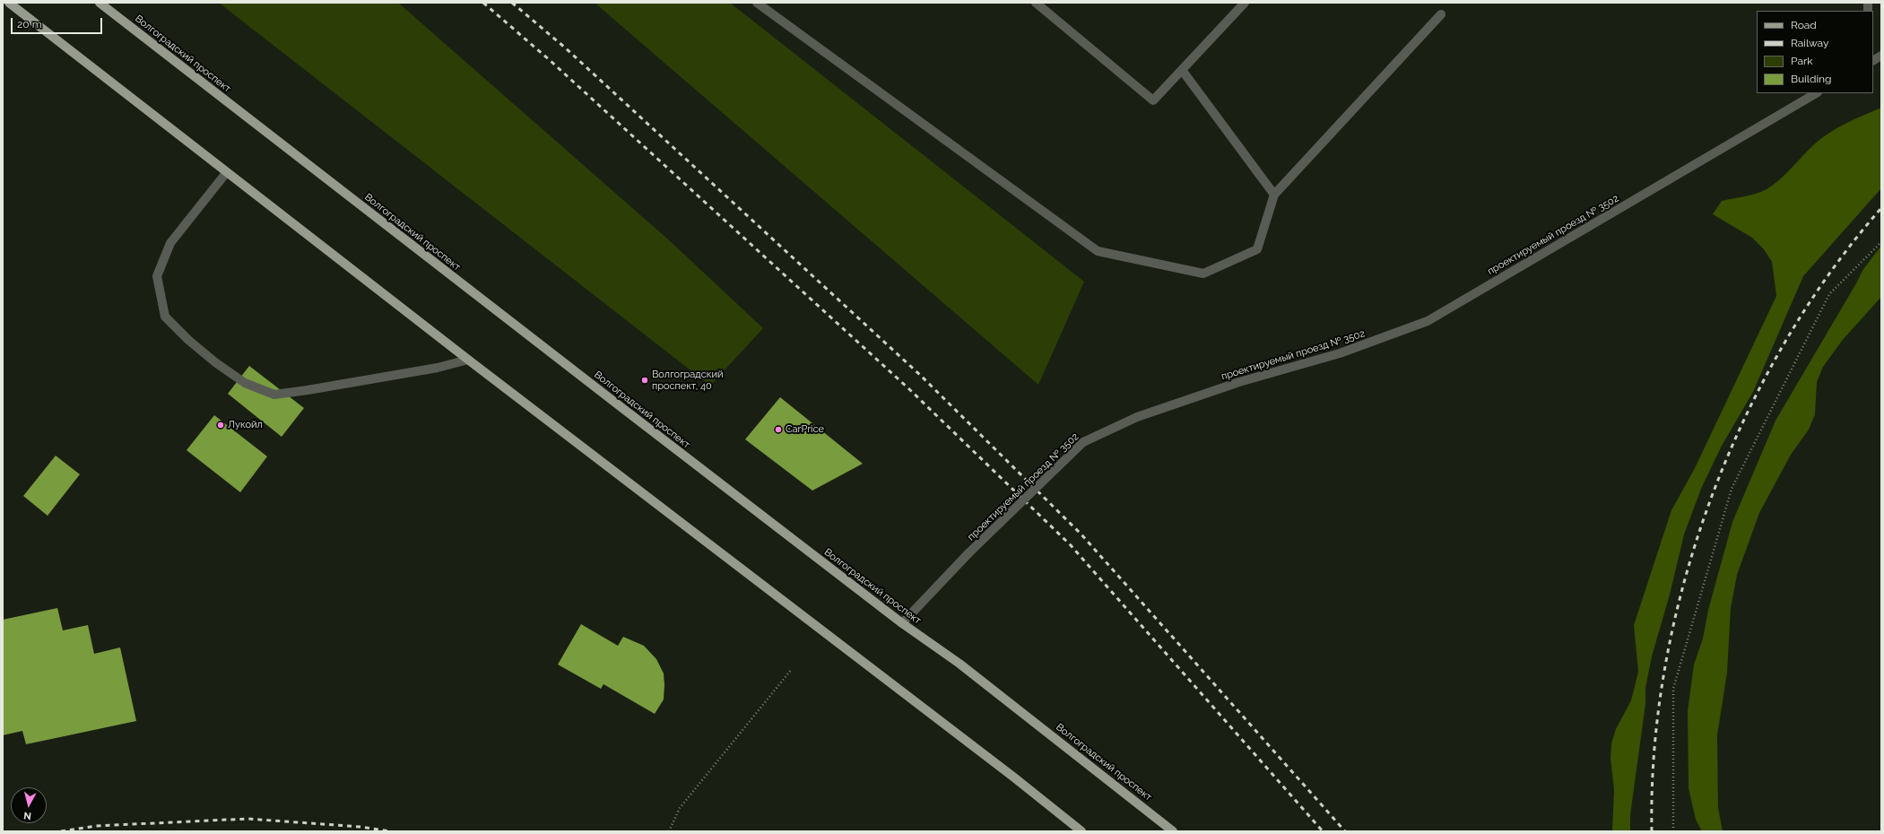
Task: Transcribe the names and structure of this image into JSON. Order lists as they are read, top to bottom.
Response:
{
  "streets": {
    "main road": ["Волгоградский проспект"],
    "street": ["проектируемый проезд № 3502"]
  },
  "crossings": [
    ["Волгоградский проспект", "проектируемый проезд № 3502"]
  ],
  "places": ["Волгоградский проспект, 40", "Лукойл", "CarPrice"],
  "legend": [
    "Road",
    "Railway",
    "Park",
    "Building"
  ],
  "scale_bar": "20 m",
  "north": "bottom"
}
